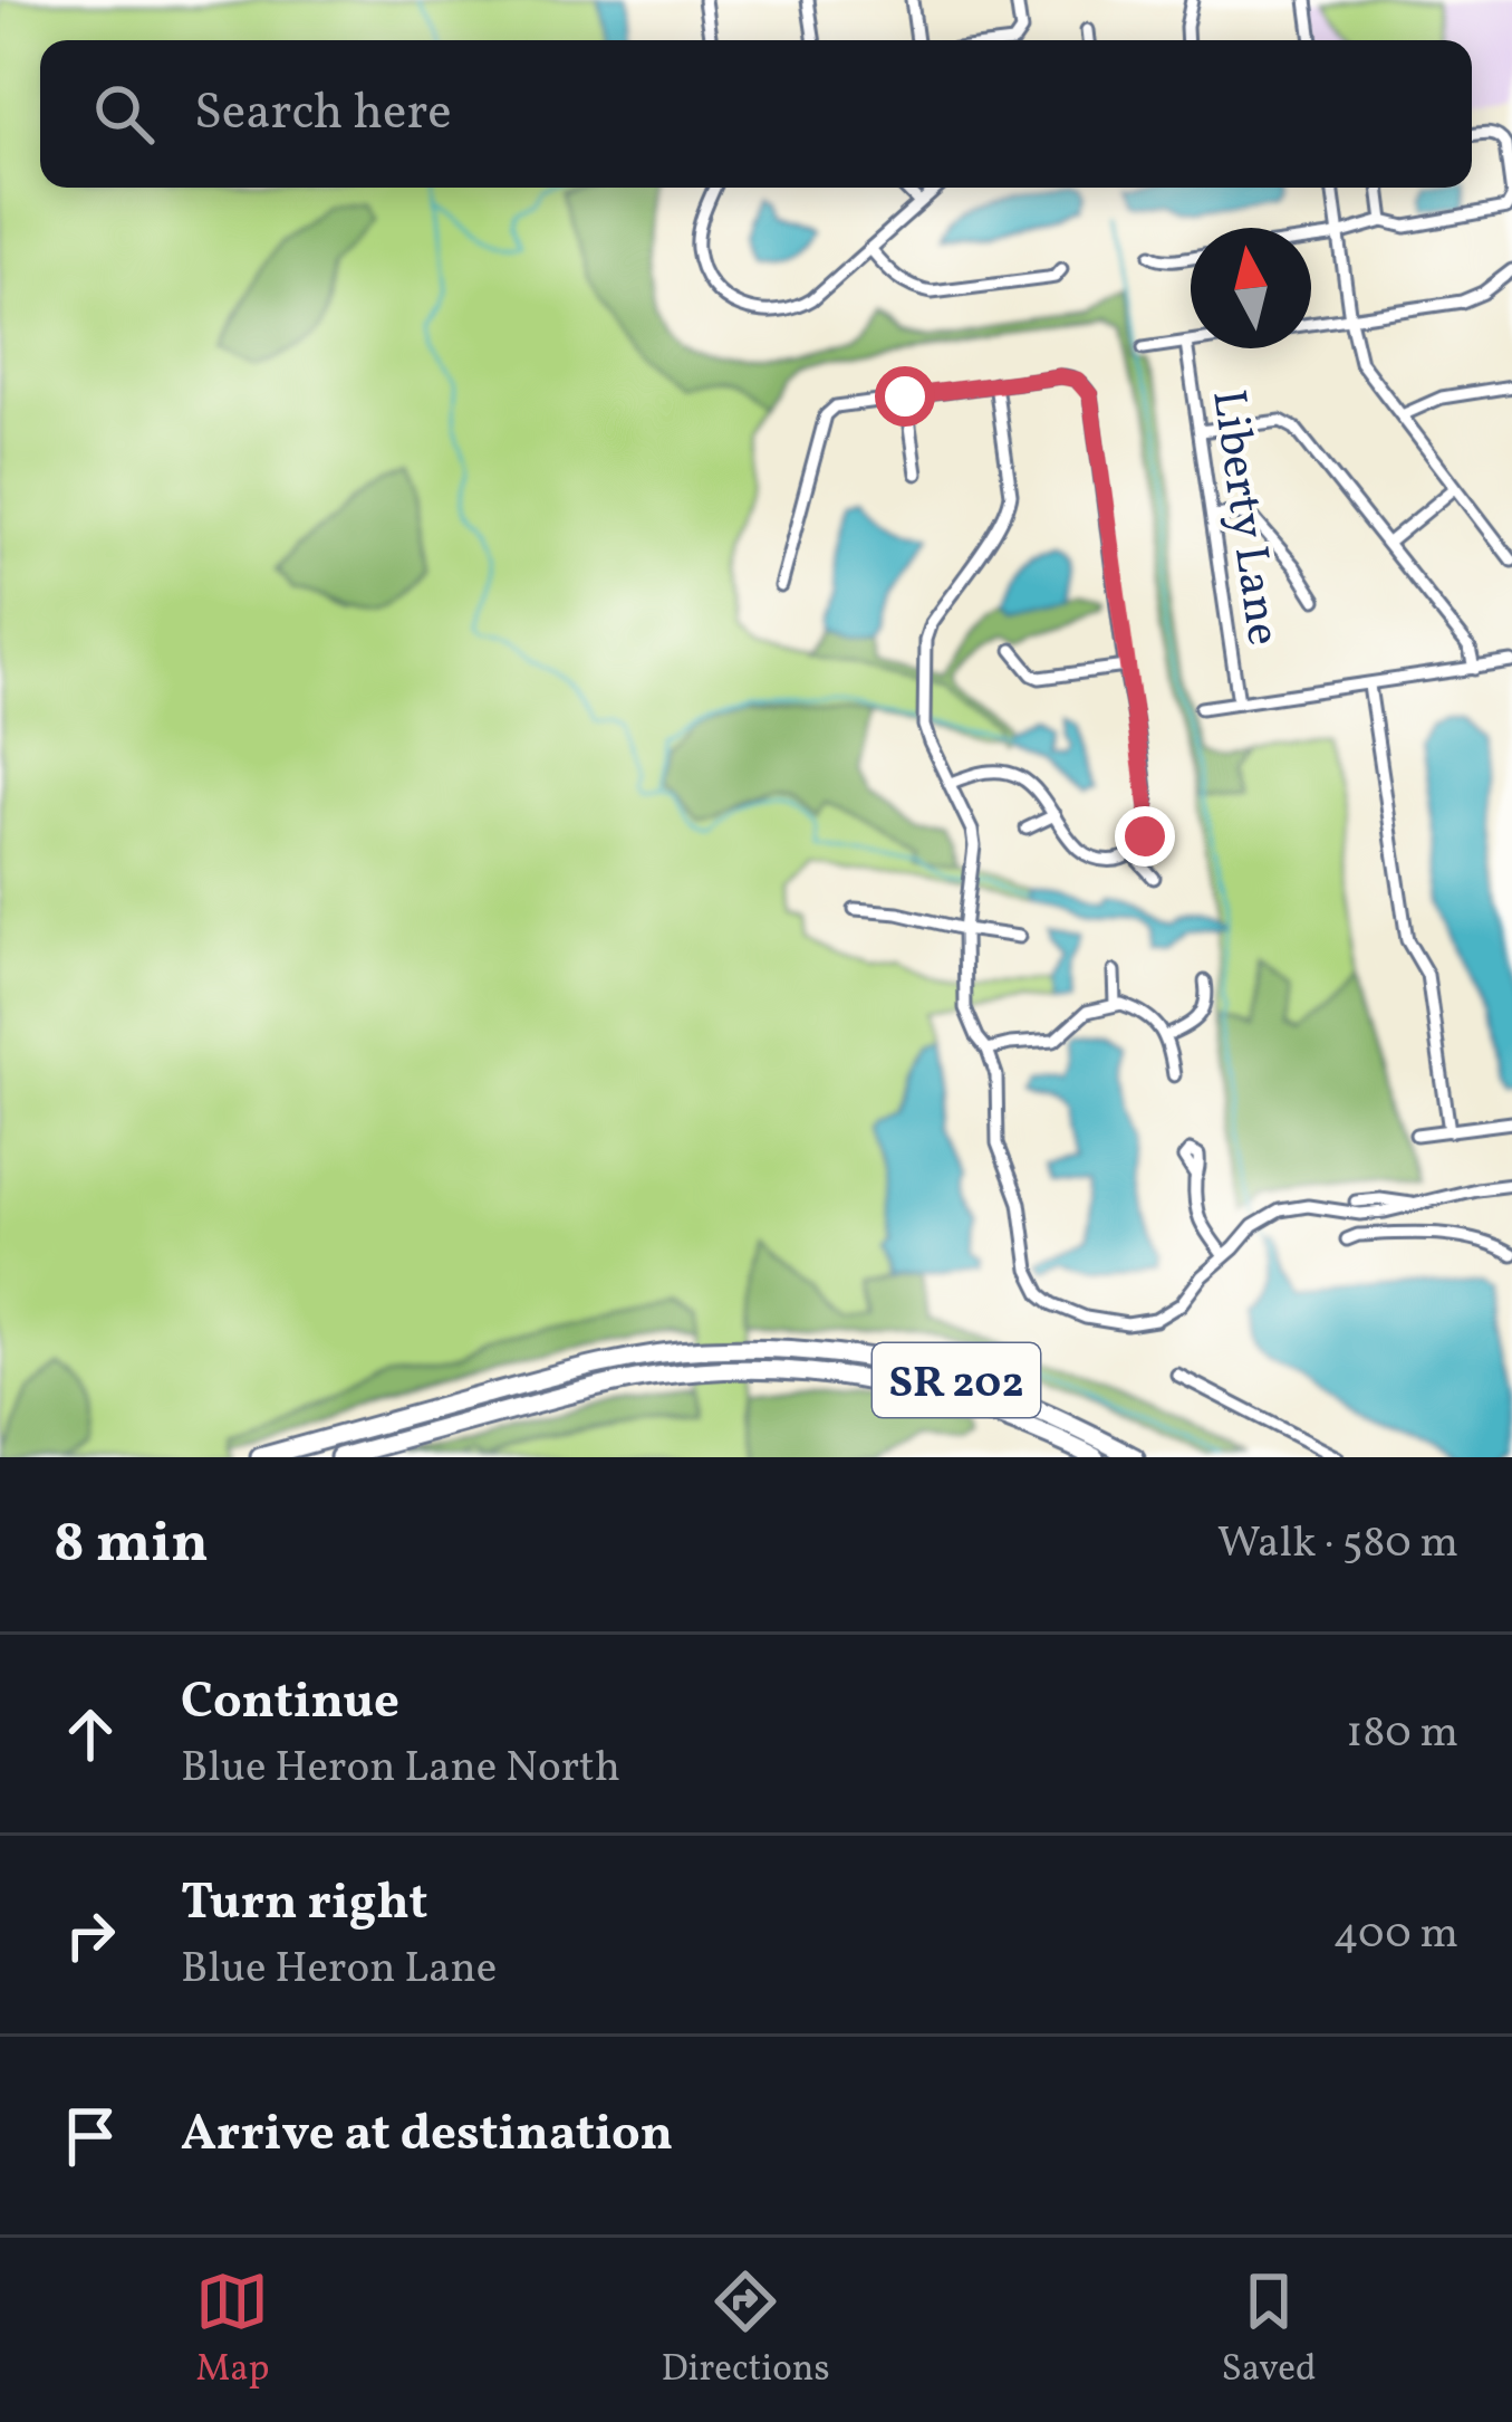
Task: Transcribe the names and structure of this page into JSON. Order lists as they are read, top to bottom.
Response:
{
  "streets": {
    "highway": ["SR 202"],
    "street": ["Liberty Lane"]
  },
  "north": "top",
  "page": {
    "search": "Search here",
    "heading": ["8 min", "Walk · 580 m"],
    "list": [
      ["Continue", "Blue Heron Lane North", "180 m"],
      ["Turn right", "Blue Heron Lane", "400 m"],
      "Arrive at destination"
    ],
    "nav": ["Map", "Directions", "Saved"]
  }
}
